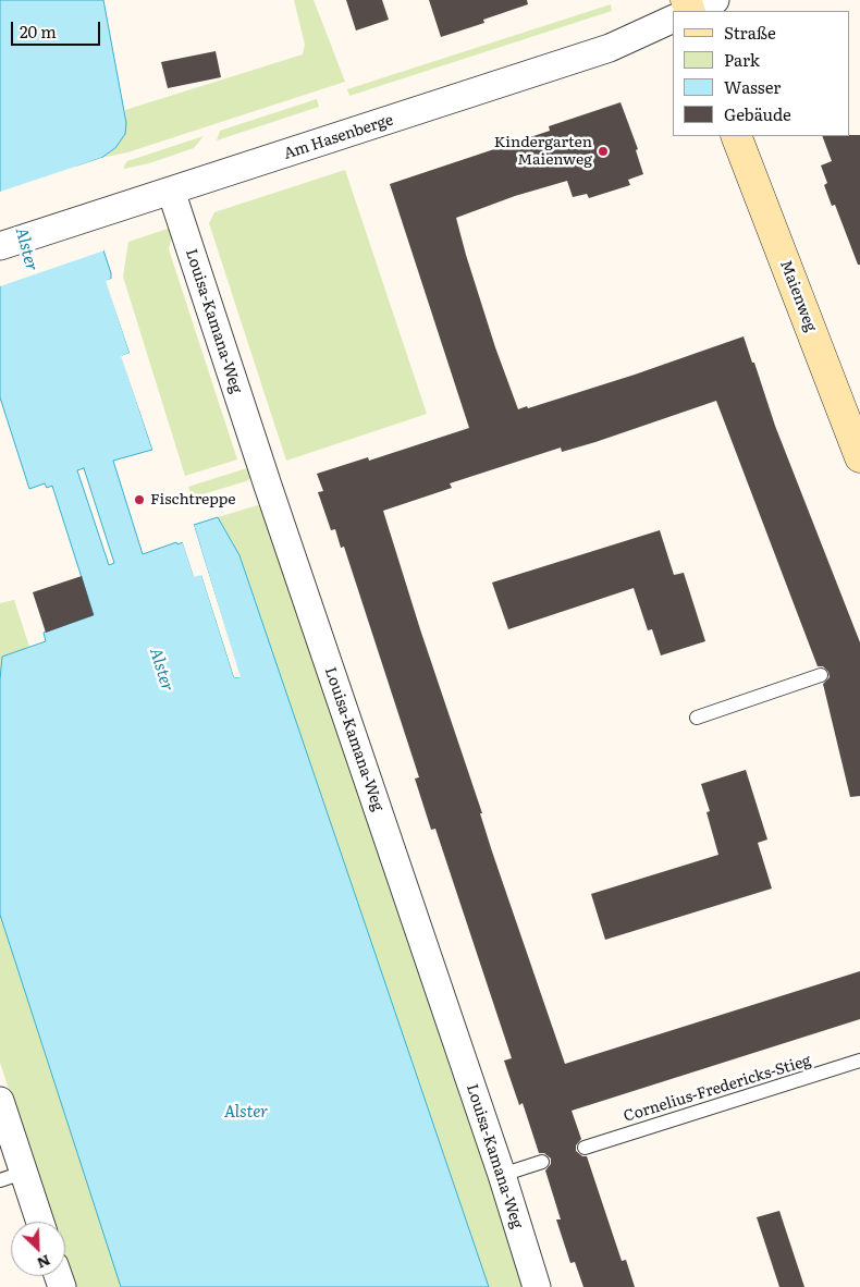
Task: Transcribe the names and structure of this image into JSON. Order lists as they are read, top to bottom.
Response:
{
  "streets": {
    "street": ["Am Hasenberge", "Maienweg", "Louisa-Kamana-Weg"],
    "lane": ["Cornelius-Fredericks-Stieg"]
  },
  "crossings": [
    ["Am Hasenberge", "Louisa-Kamana-Weg"]
  ],
  "water": ["Alster"],
  "places": ["Kindergarten Maienweg", "Fischtreppe"],
  "legend": [
    "Straße",
    "Park",
    "Wasser",
    "Gebäude"
  ],
  "scale_bar": "20 m",
  "north": "bottom right"
}
